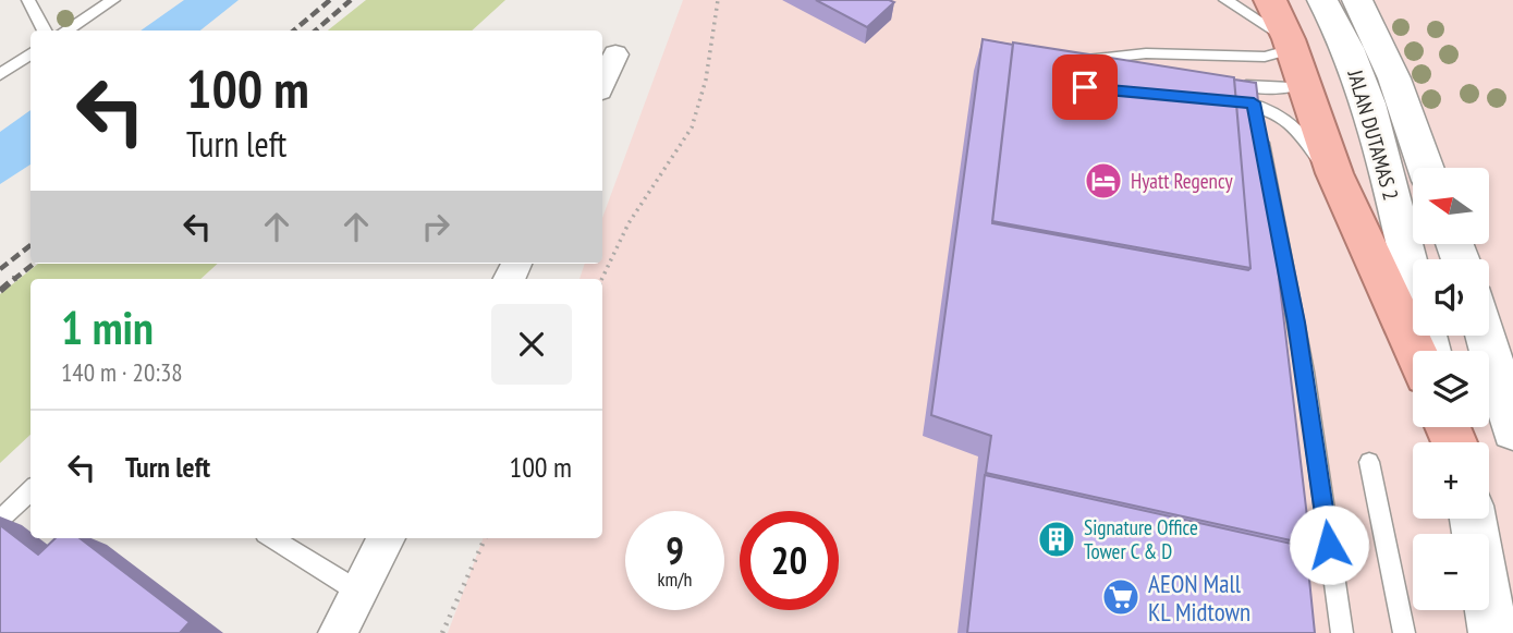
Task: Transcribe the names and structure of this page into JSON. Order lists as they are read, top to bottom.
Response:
{
  "streets": {
    "street": ["JALAN DUTAMAS 2"]
  },
  "places": {
    "hotel": ["Hyatt Regency"],
    "building": ["Signature Office Tower C & D"],
    "supermarket": ["AEON Mall KL Midtown"]
  },
  "north": "left",
  "page": {
    "turn": ["100 m", "Turn left"],
    "map_buttons": ["+", "−"],
    "heading": ["1 min", "140 m · 20:38"],
    "list": [
      {
        "name": "Turn left",
        "value": "100 m"
      }
    ],
    "speed": "9 km/h",
    "limit": "20"
  }
}
